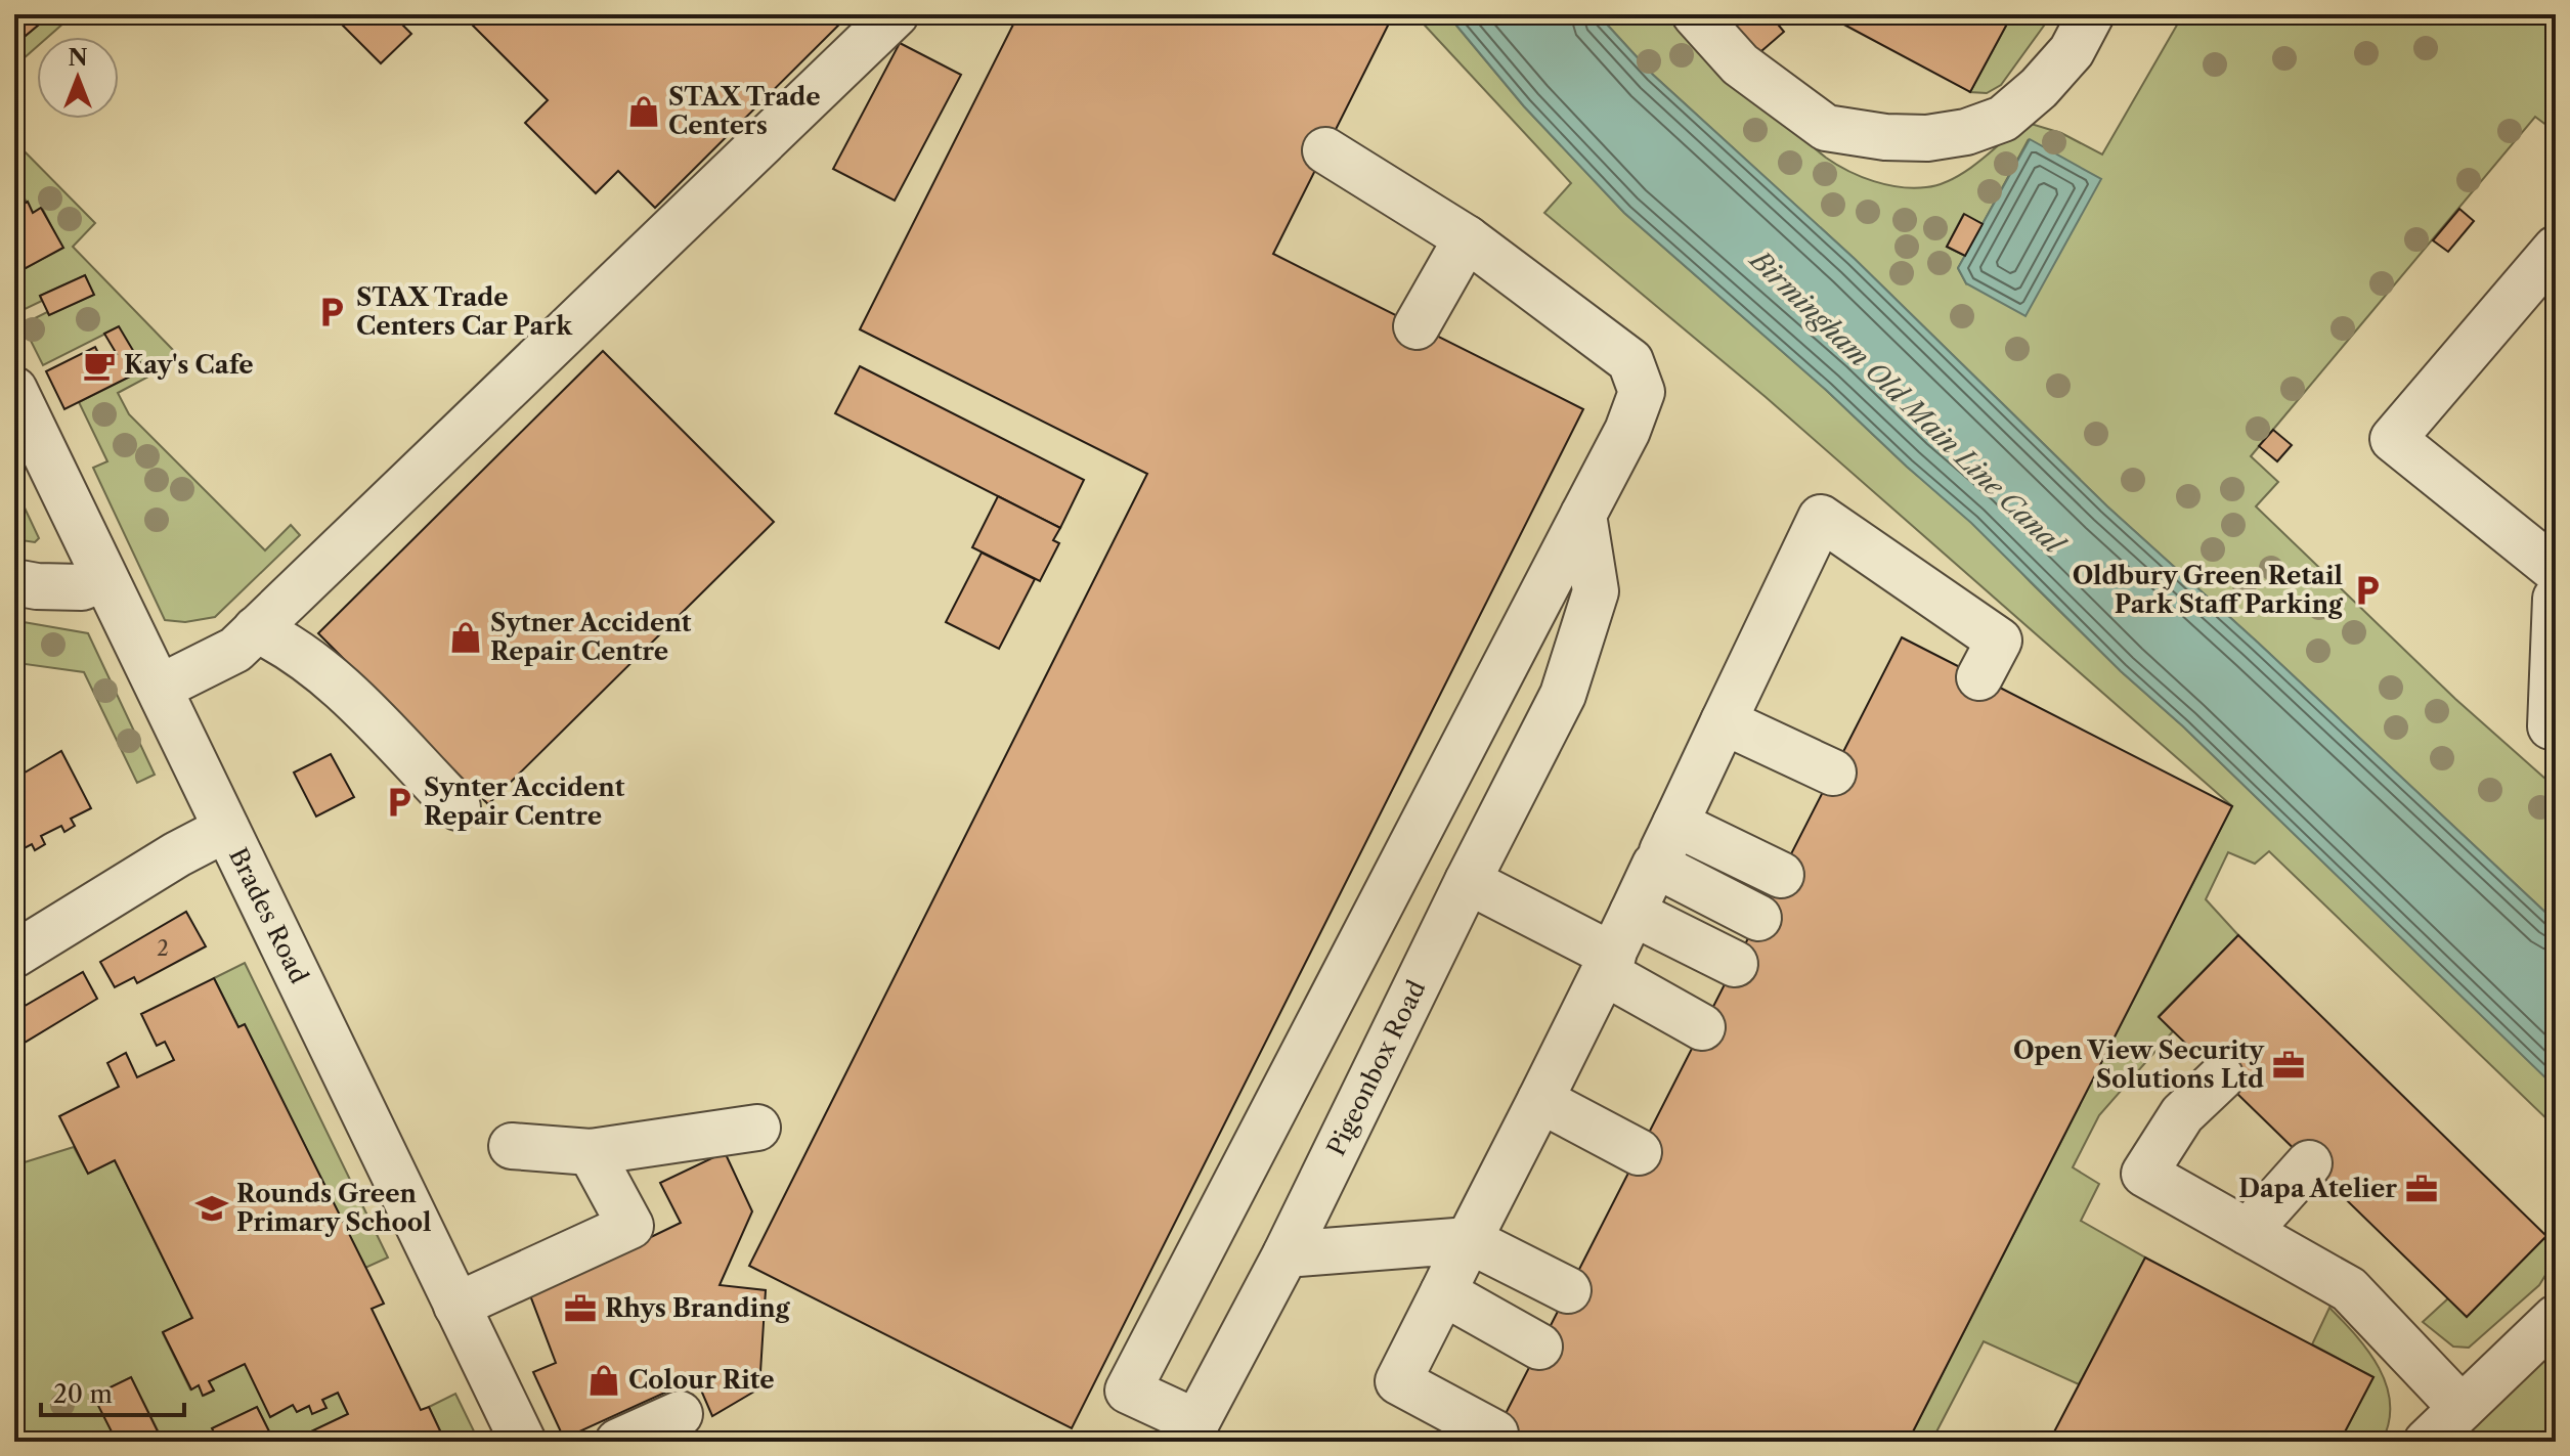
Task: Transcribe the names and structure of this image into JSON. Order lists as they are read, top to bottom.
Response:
{
  "streets": {
    "street": ["Brades Road", "Pigeonbox Road"]
  },
  "water": ["Birmingham Old Main Line Canal"],
  "places": {
    "shop": ["STAX Trade Centers", "Sytner Accident Repair Centre", "Colour Rite"],
    "parking": ["STAX Trade Centers Car Park", "Oldbury Green Retail Park Staff Parking", "Synter Accident Repair Centre"],
    "cafe": ["Kay's Cafe"],
    "office": ["Open View Security Solutions Ltd", "Dapa Atelier", "Rhys Branding"],
    "school or university": ["Rounds Green Primary School"]
  },
  "house_numbers": ["2"],
  "scale_bar": "20 m",
  "north": "top"
}
